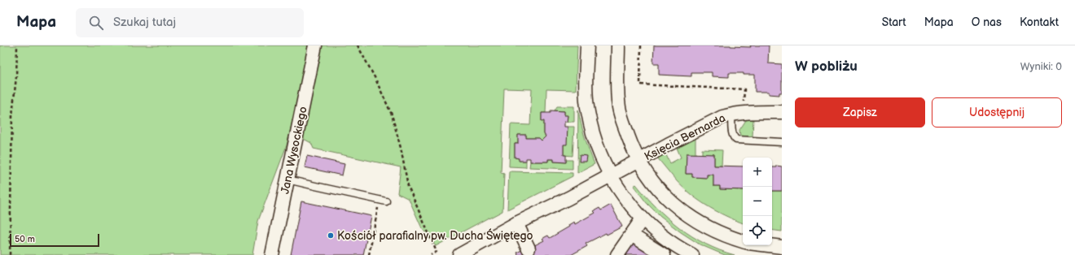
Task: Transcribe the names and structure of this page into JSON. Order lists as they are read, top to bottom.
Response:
{
  "streets": {
    "street": ["Księcia Bernarda", "Jana Wysockiego"]
  },
  "places": ["Kościół parafialny pw. Ducha Świętego"],
  "scale_bar": "50 m",
  "page": {
    "header": "Mapa",
    "search": "Szukaj tutaj",
    "nav": [
      "Start",
      "Mapa",
      "O nas",
      "Kontakt"
    ],
    "heading": ["W pobliżu", "Wyniki: 0"],
    "buttons": ["Zapisz", "Udostępnij"],
    "map_buttons": ["+", "−"],
    "scale": "50 m"
  }
}
